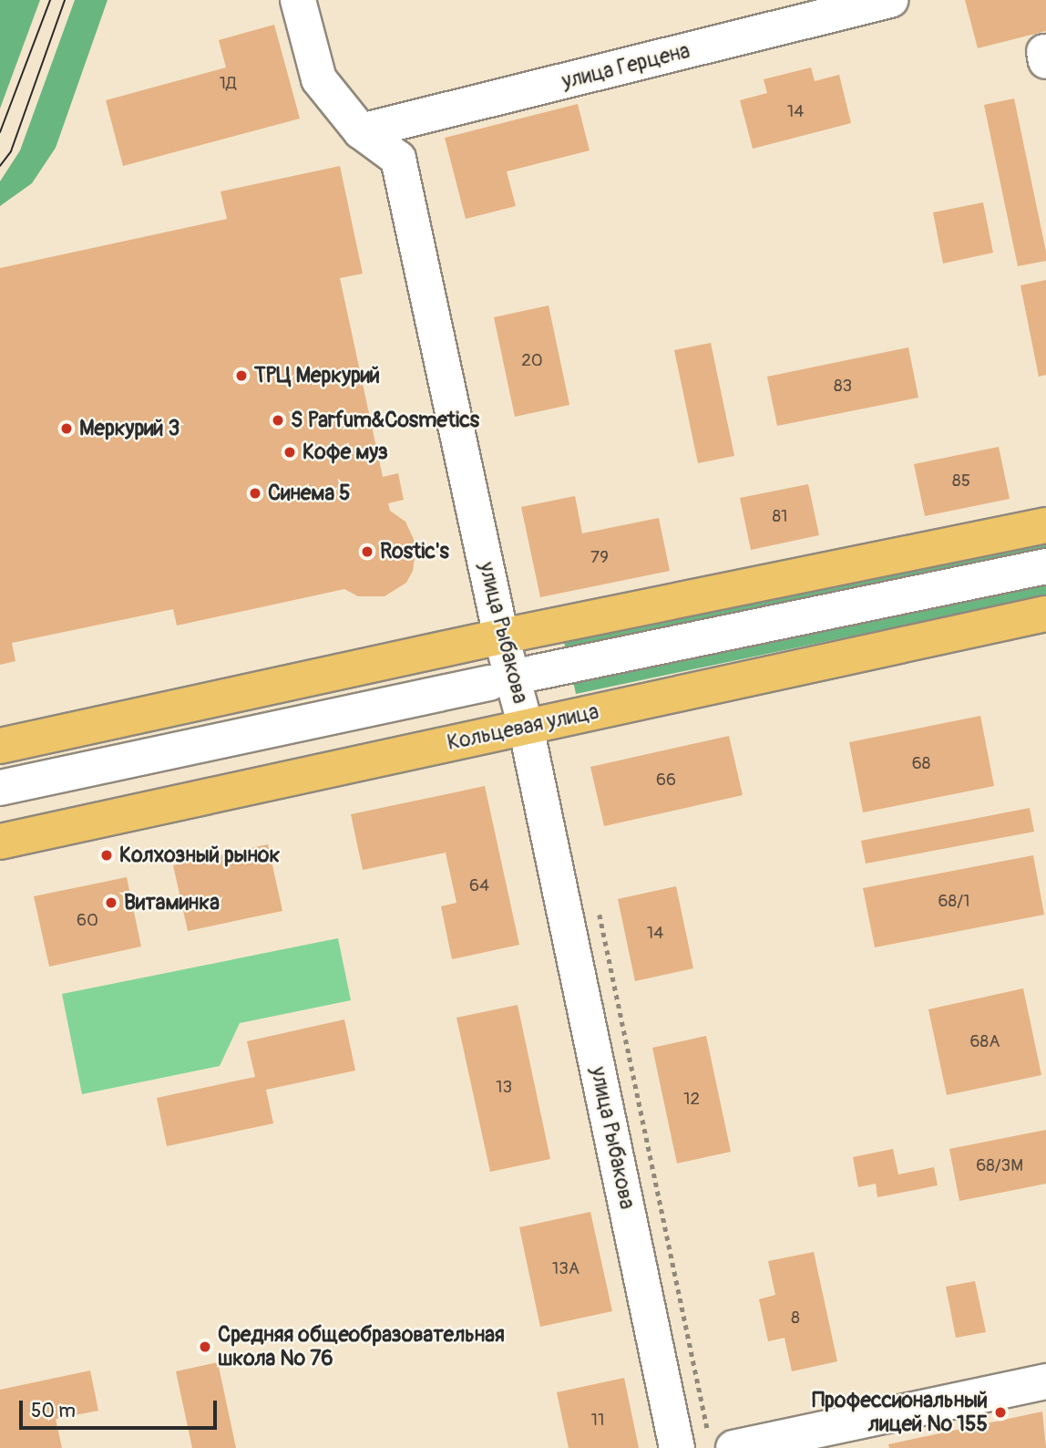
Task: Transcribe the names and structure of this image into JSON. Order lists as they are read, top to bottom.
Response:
{
  "streets": {
    "main road": ["Кольцевая улица"],
    "street": ["улица Герцена", "улица Рыбакова"]
  },
  "crossings": [
    ["улица Герцена", "улица Рыбакова"],
    ["улица Рыбакова", "Кольцевая улица"]
  ],
  "places": [
    "ТРЦ Меркурий",
    "S Parfum&Cosmetics",
    "Меркурий 3",
    "Кофе муз",
    "Синема 5",
    "Rostic's",
    "Колхозный рынок",
    "Витаминка",
    "Средняя общеобразовательная школа № 76",
    "Профессиональный лицей № 155"
  ],
  "house_numbers": [
    "1Д",
    "14",
    "20",
    "83",
    "85",
    "81",
    "79",
    "68",
    "66",
    "64",
    "68/1",
    "60",
    "14",
    "68А",
    "13",
    "12",
    "68/3М",
    "13А",
    "8",
    "11"
  ],
  "scale_bar": "50 m"
}
